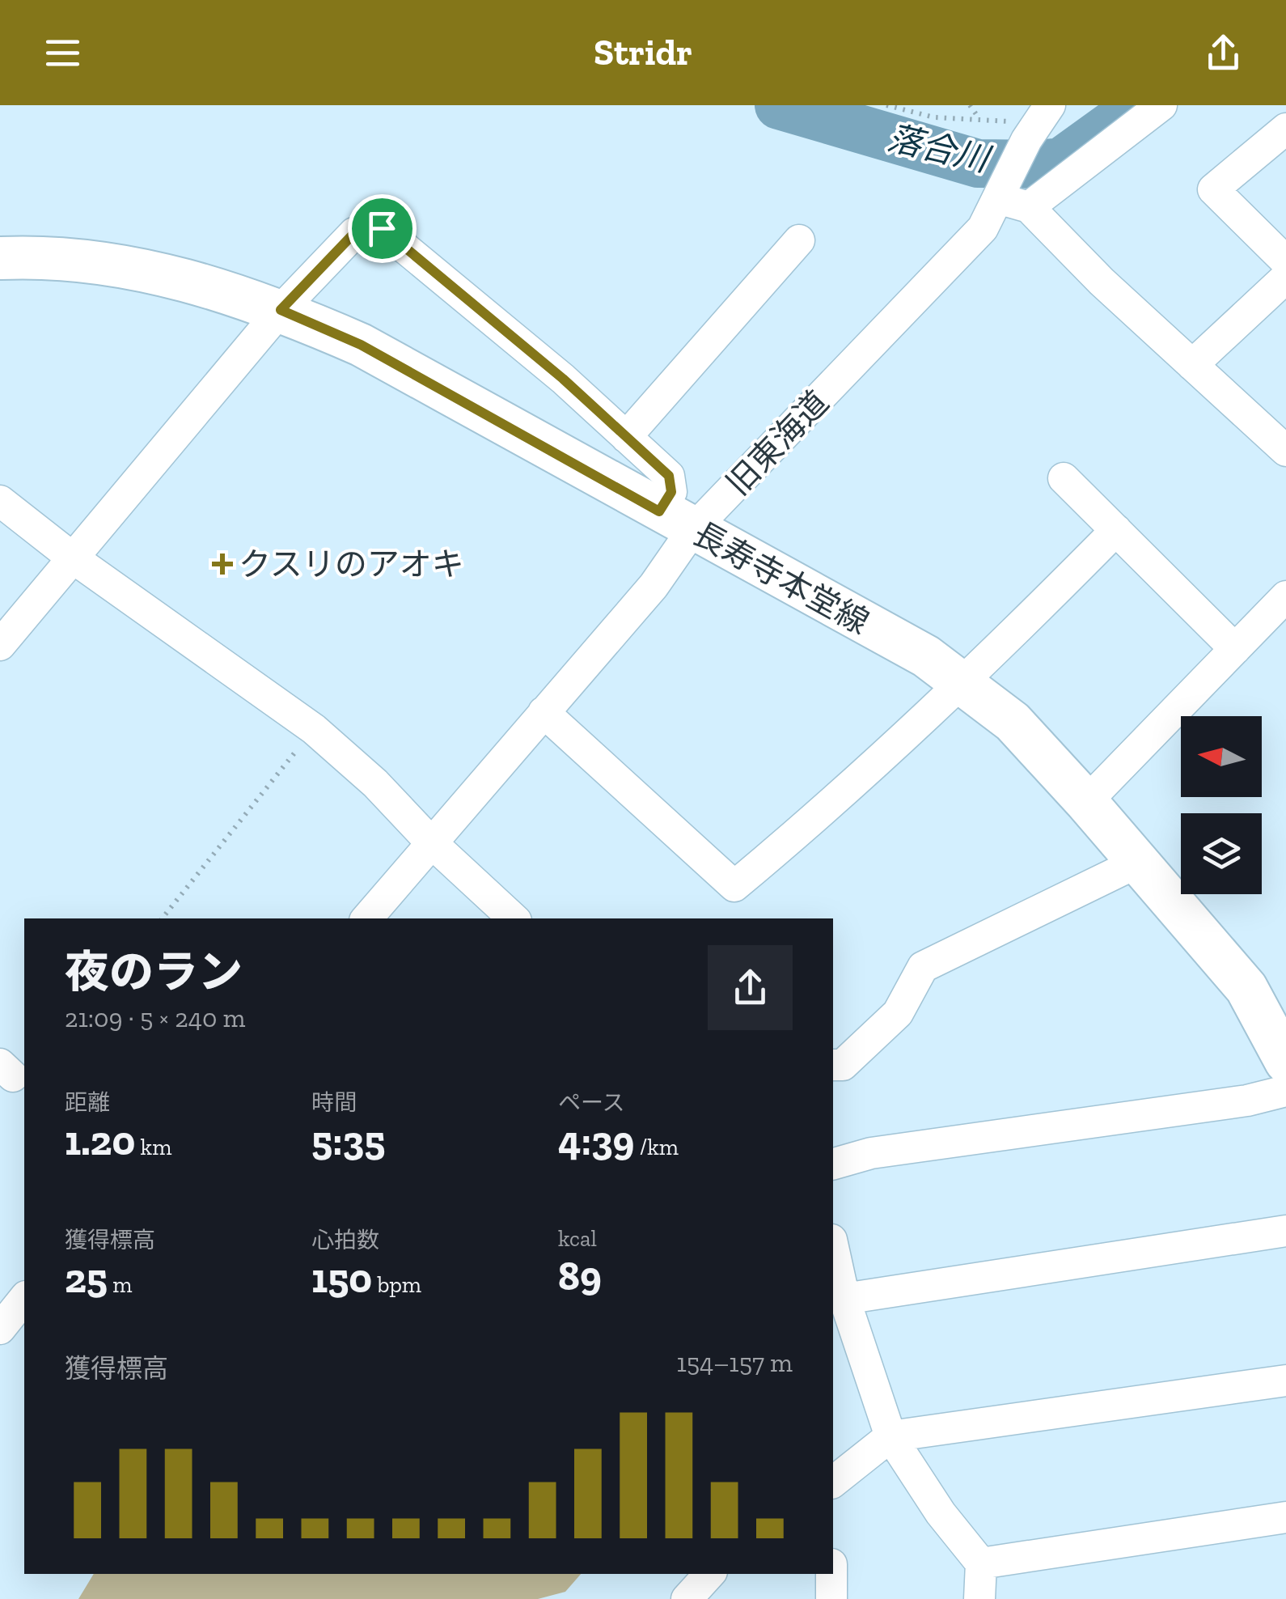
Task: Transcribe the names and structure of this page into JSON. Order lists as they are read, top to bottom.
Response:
{
  "streets": {
    "main road": ["長寿寺本堂線"],
    "street": ["旧東海道"]
  },
  "crossings": [
    ["旧東海道", "長寿寺本堂線"]
  ],
  "water": ["落合川"],
  "places": {
    "health": ["クスリのアオキ"]
  },
  "north": "left",
  "page": {
    "header": "Stridr",
    "heading": ["夜のラン", "21:09 · 5 × 240 m"],
    "stats": [
      ["距離", "1.20 km"],
      ["時間", "5:35"],
      ["ペース", "4:39 /km"],
      ["獲得標高", "25 m"],
      ["心拍数", "150 bpm"],
      ["kcal", "89"]
    ],
    "chart": ["獲得標高", "154–157 m"]
  }
}
